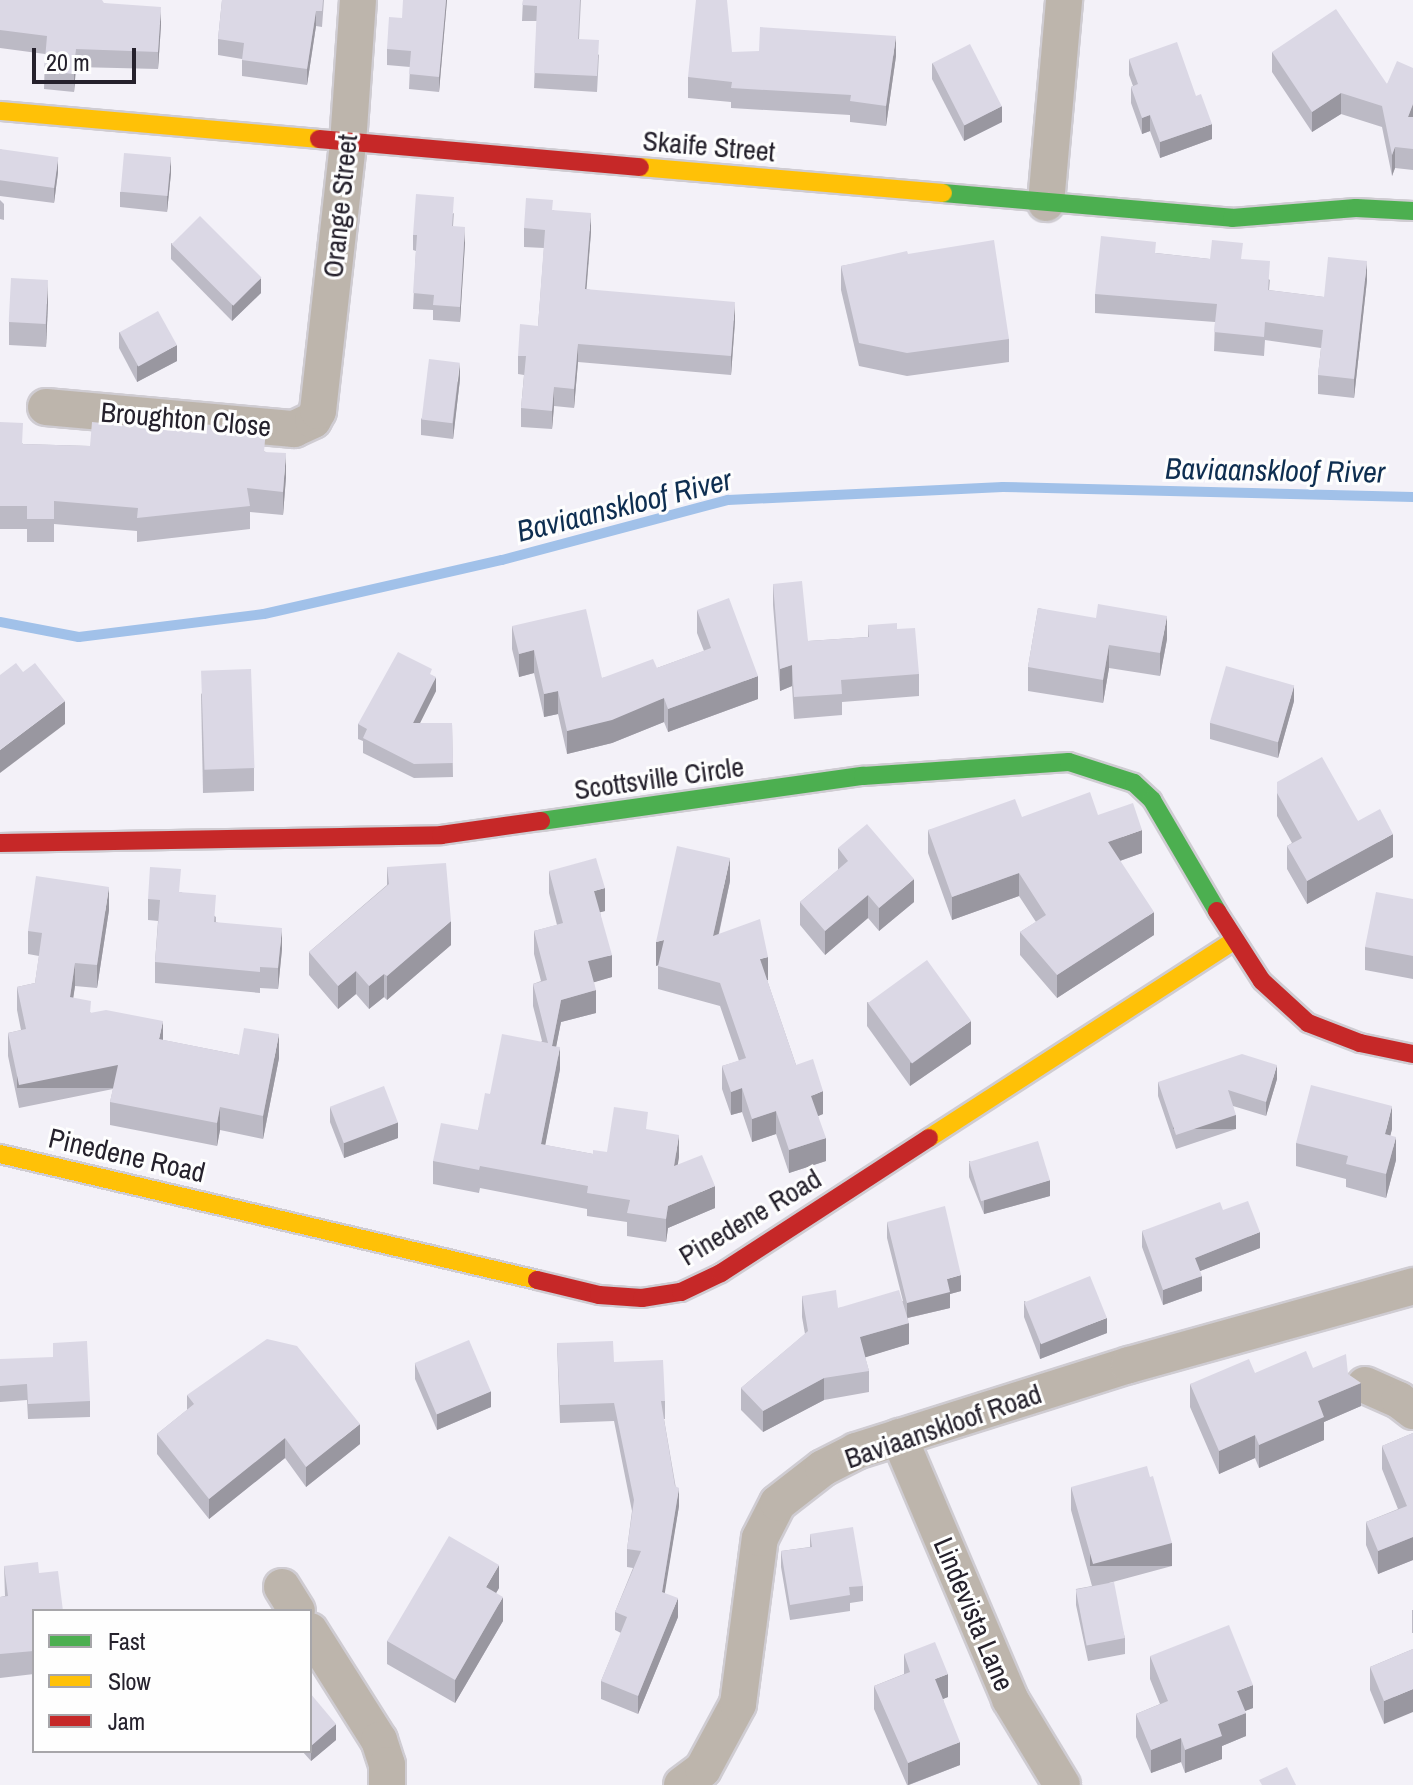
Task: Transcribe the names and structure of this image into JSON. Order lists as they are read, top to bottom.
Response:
{
  "streets": {
    "street": [
      "Skaife Street",
      "Orange Street",
      "Broughton Close",
      "Scottsville Circle",
      "Pinedene Road",
      "Baviaanskloof Road",
      "Lindevista Lane"
    ]
  },
  "crossings": [
    ["Skaife Street", "Orange Street"],
    ["Orange Street", "Broughton Close"],
    ["Scottsville Circle", "Pinedene Road"],
    ["Baviaanskloof Road", "Lindevista Lane"]
  ],
  "water": ["Baviaanskloof River"],
  "legend": ["Fast", "Slow", "Jam"],
  "scale_bar": "20 m"
}
